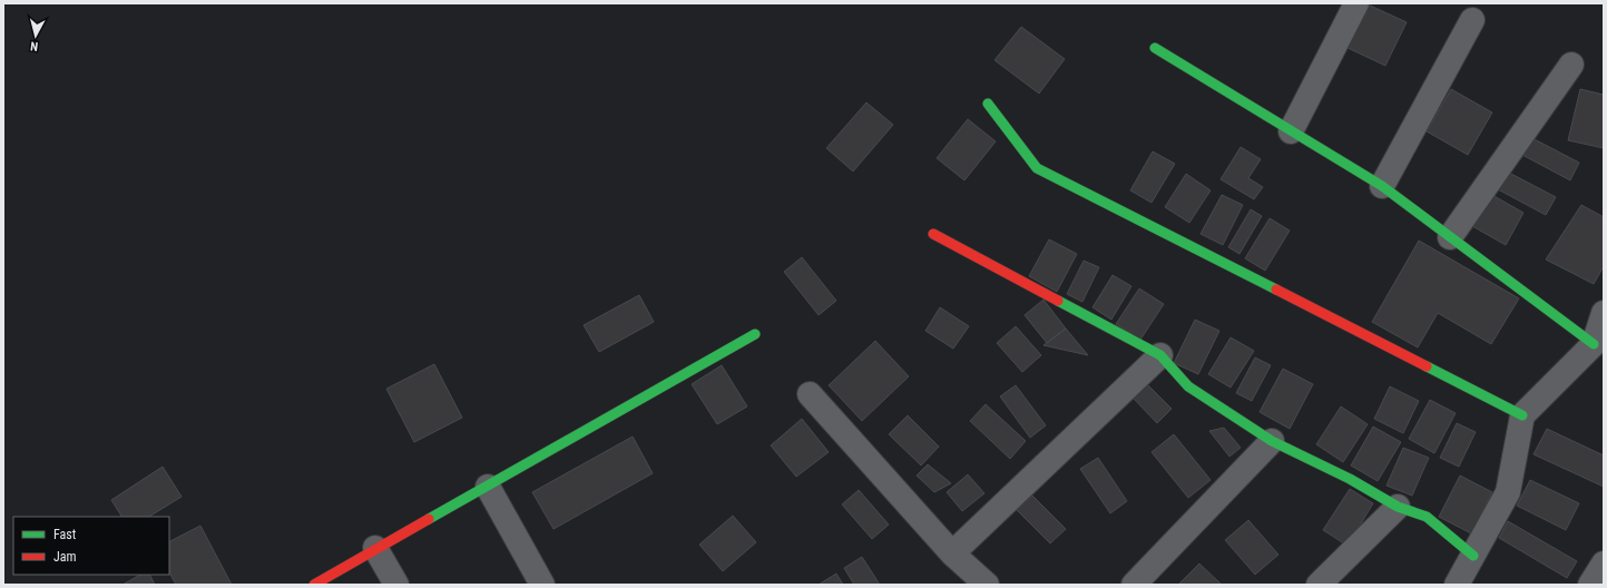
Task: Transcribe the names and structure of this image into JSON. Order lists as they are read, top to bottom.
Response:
{
  "legend": ["Fast", "Jam"],
  "north": "bottom"
}
